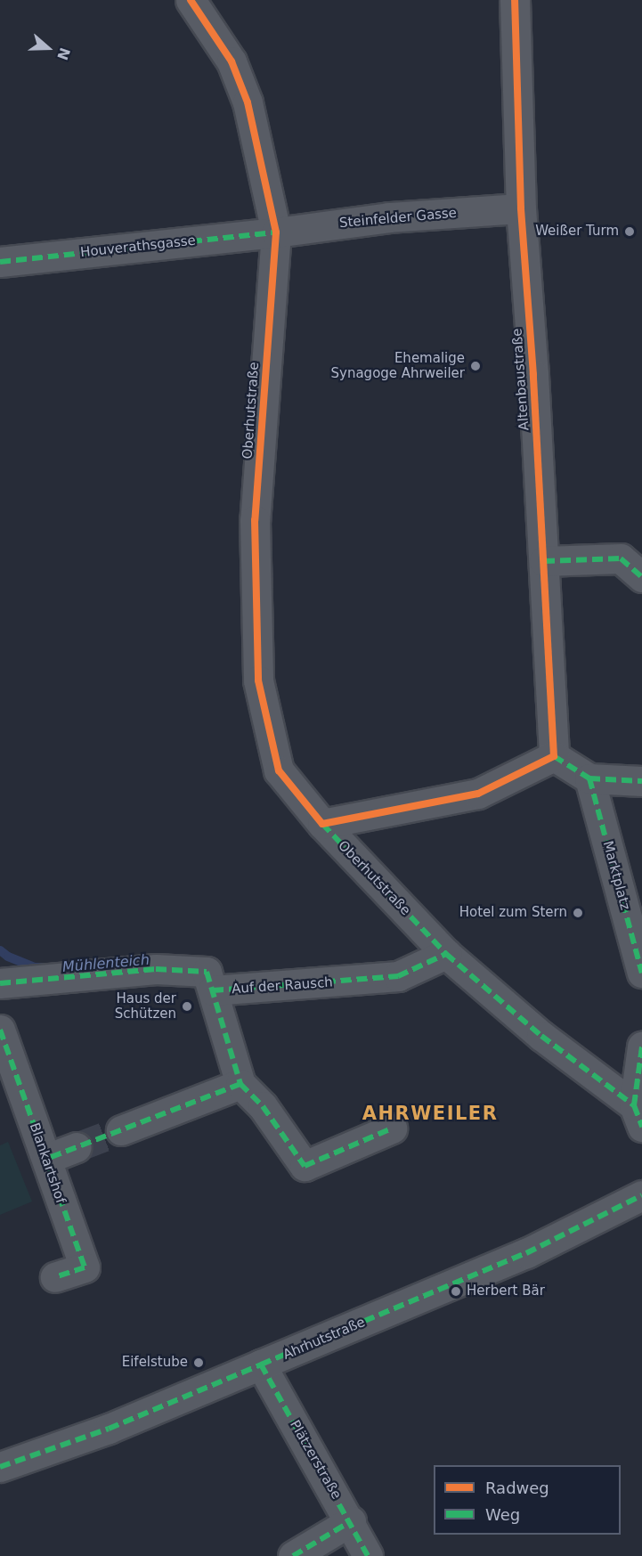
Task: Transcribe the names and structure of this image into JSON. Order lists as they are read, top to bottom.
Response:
{
  "streets": {
    "street": [
      "Steinfelder Gasse",
      "Houverathsgasse",
      "Altenbaustraße",
      "Oberhutstraße",
      "Marktplatz",
      "Auf der Rausch",
      "Blankartshof",
      "Ahrhutstraße",
      "Plätzerstraße"
    ]
  },
  "crossings": [
    ["Steinfelder Gasse", "Houverathsgasse"],
    ["Steinfelder Gasse", "Altenbaustraße"],
    ["Steinfelder Gasse", "Oberhutstraße"],
    ["Houverathsgasse", "Oberhutstraße"],
    ["Oberhutstraße", "Auf der Rausch"],
    ["Ahrhutstraße", "Plätzerstraße"]
  ],
  "districts": ["AHRWEILER"],
  "water": ["Mühlenteich"],
  "places": [
    "Weißer Turm",
    "Ehemalige Synagoge Ahrweiler",
    "Hotel zum Stern",
    "Haus der Schützen",
    "Herbert Bär",
    "Eifelstube"
  ],
  "legend": ["Radweg", "Weg"],
  "north": "right"
}
